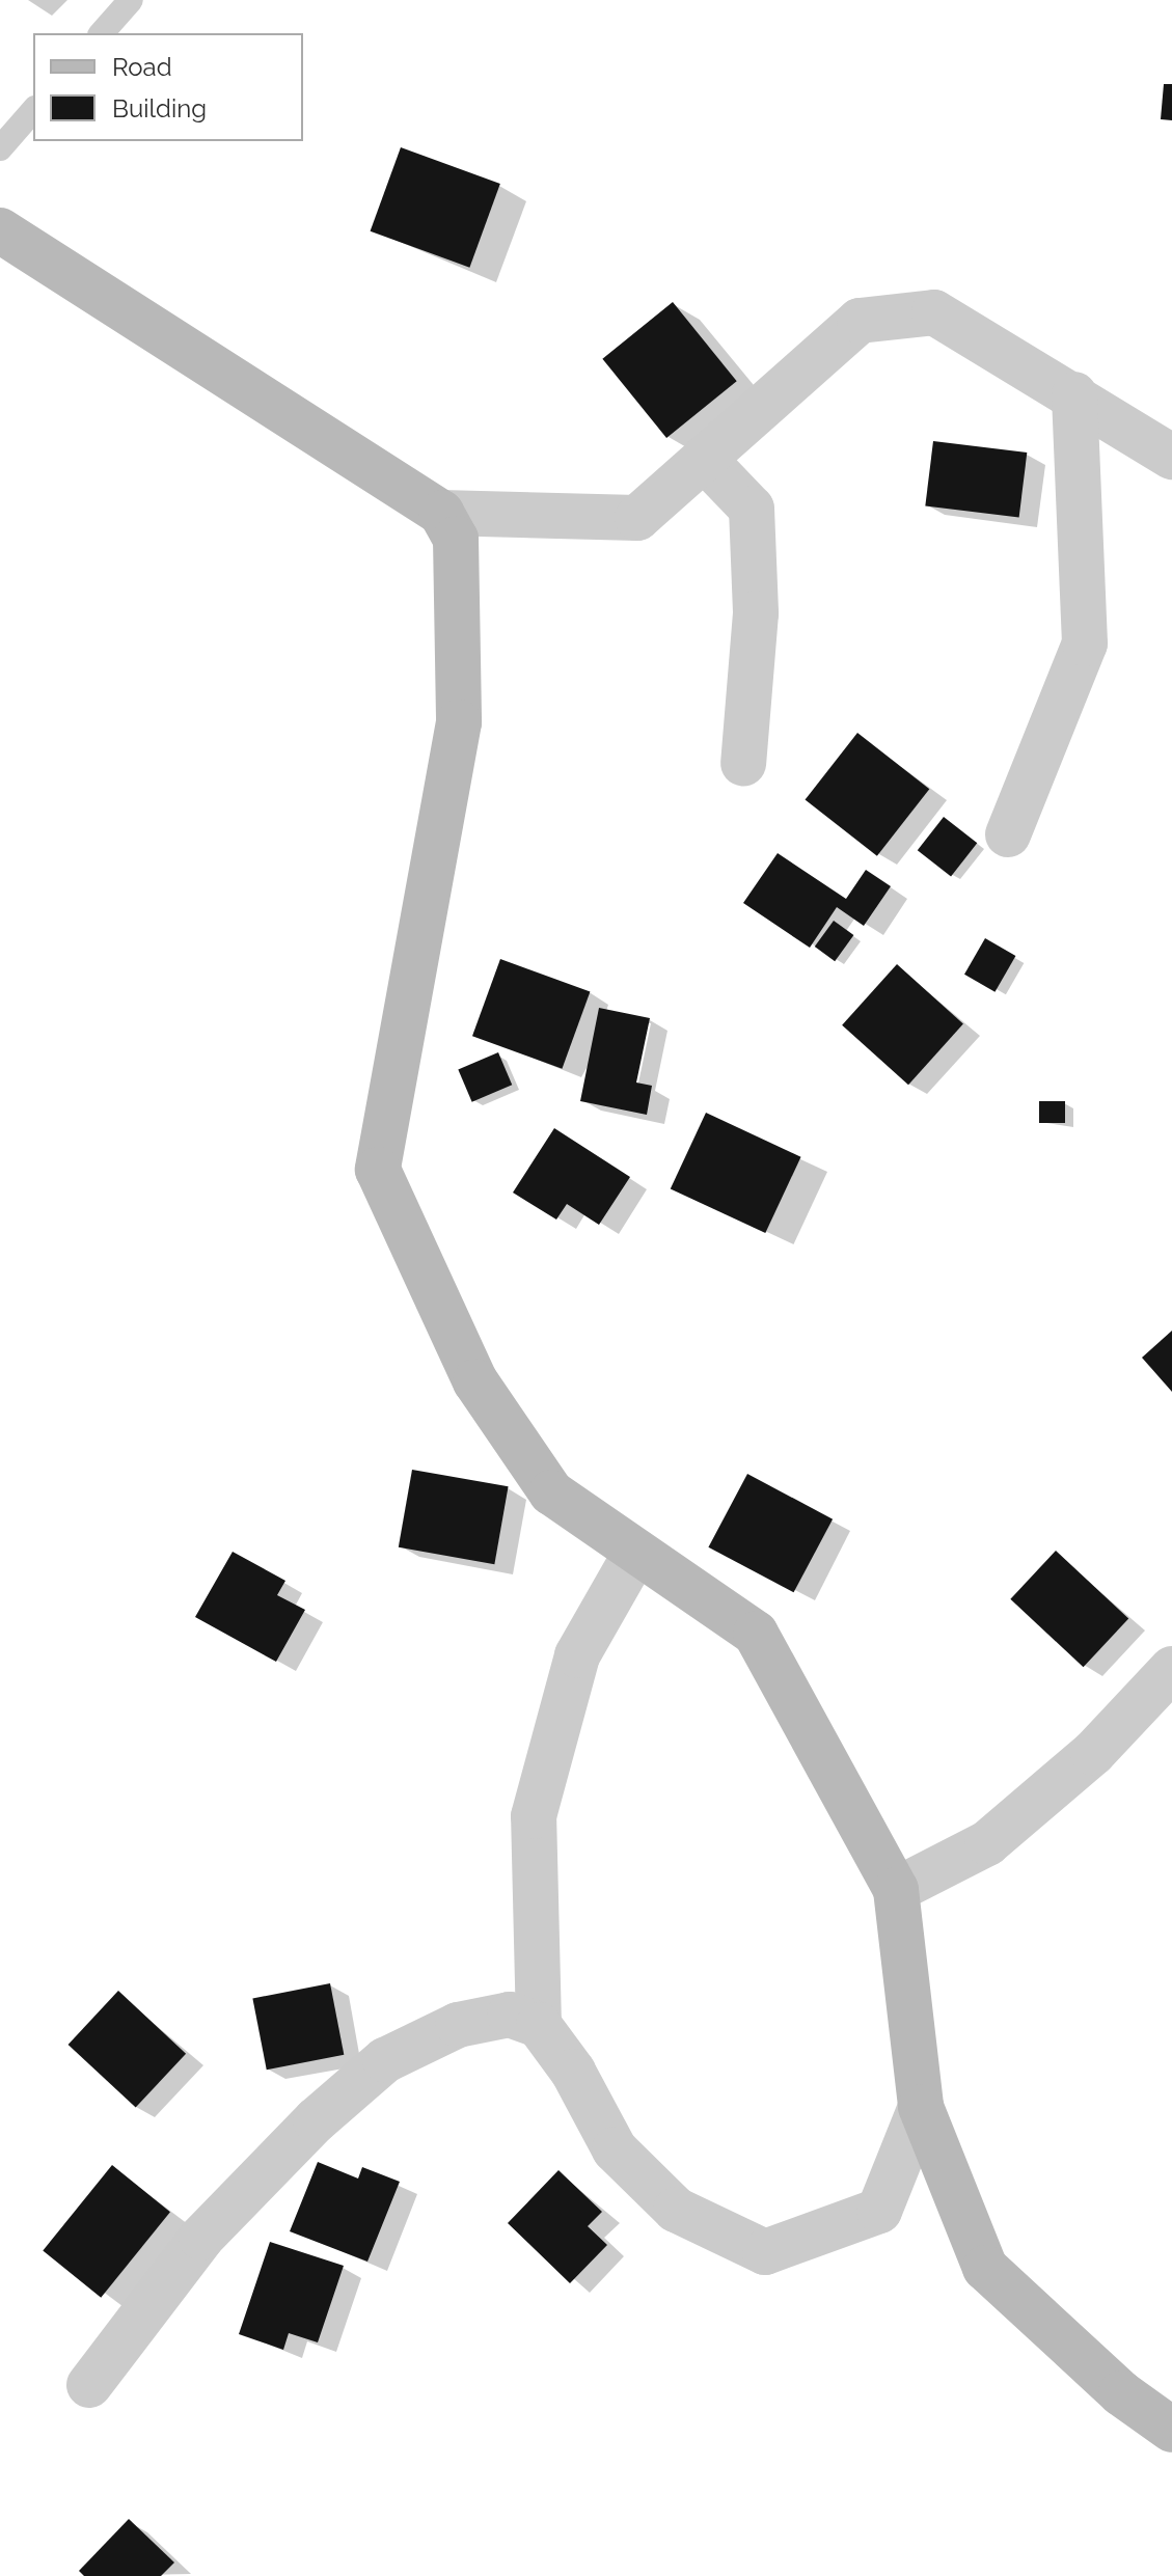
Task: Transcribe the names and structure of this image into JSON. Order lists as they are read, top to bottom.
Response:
{
  "legend": ["Road", "Building"]
}
